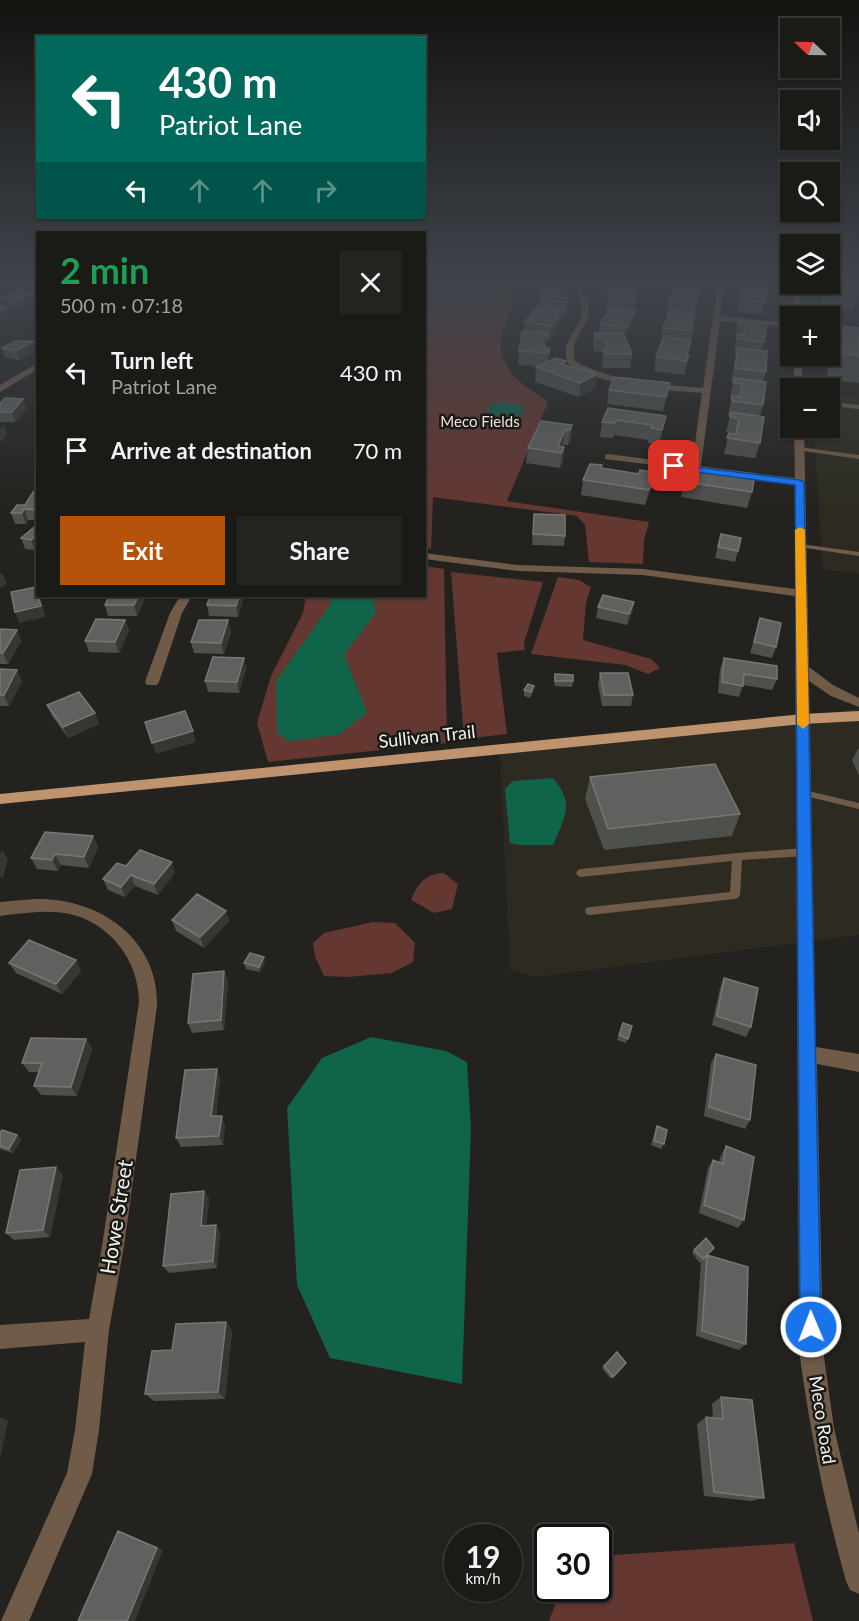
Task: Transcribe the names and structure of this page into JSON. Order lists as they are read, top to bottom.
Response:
{
  "streets": {
    "main road": ["Sullivan Trail"],
    "street": ["Howe Street", "Meco Road"]
  },
  "crossings": [
    ["Sullivan Trail", "Meco Road"]
  ],
  "parks": ["Meco Fields"],
  "north": "left",
  "page": {
    "map_buttons": ["+", "−"],
    "turn": ["430 m", "Patriot Lane"],
    "heading": ["2 min", "500 m · 07:18"],
    "list": [
      {
        "name": "Turn left",
        "note": "Patriot Lane",
        "value": "430 m"
      },
      {
        "name": "Arrive at destination",
        "value": "70 m"
      }
    ],
    "buttons": ["Exit", "Share"],
    "speed": "19 km/h",
    "limit": "30"
  }
}
